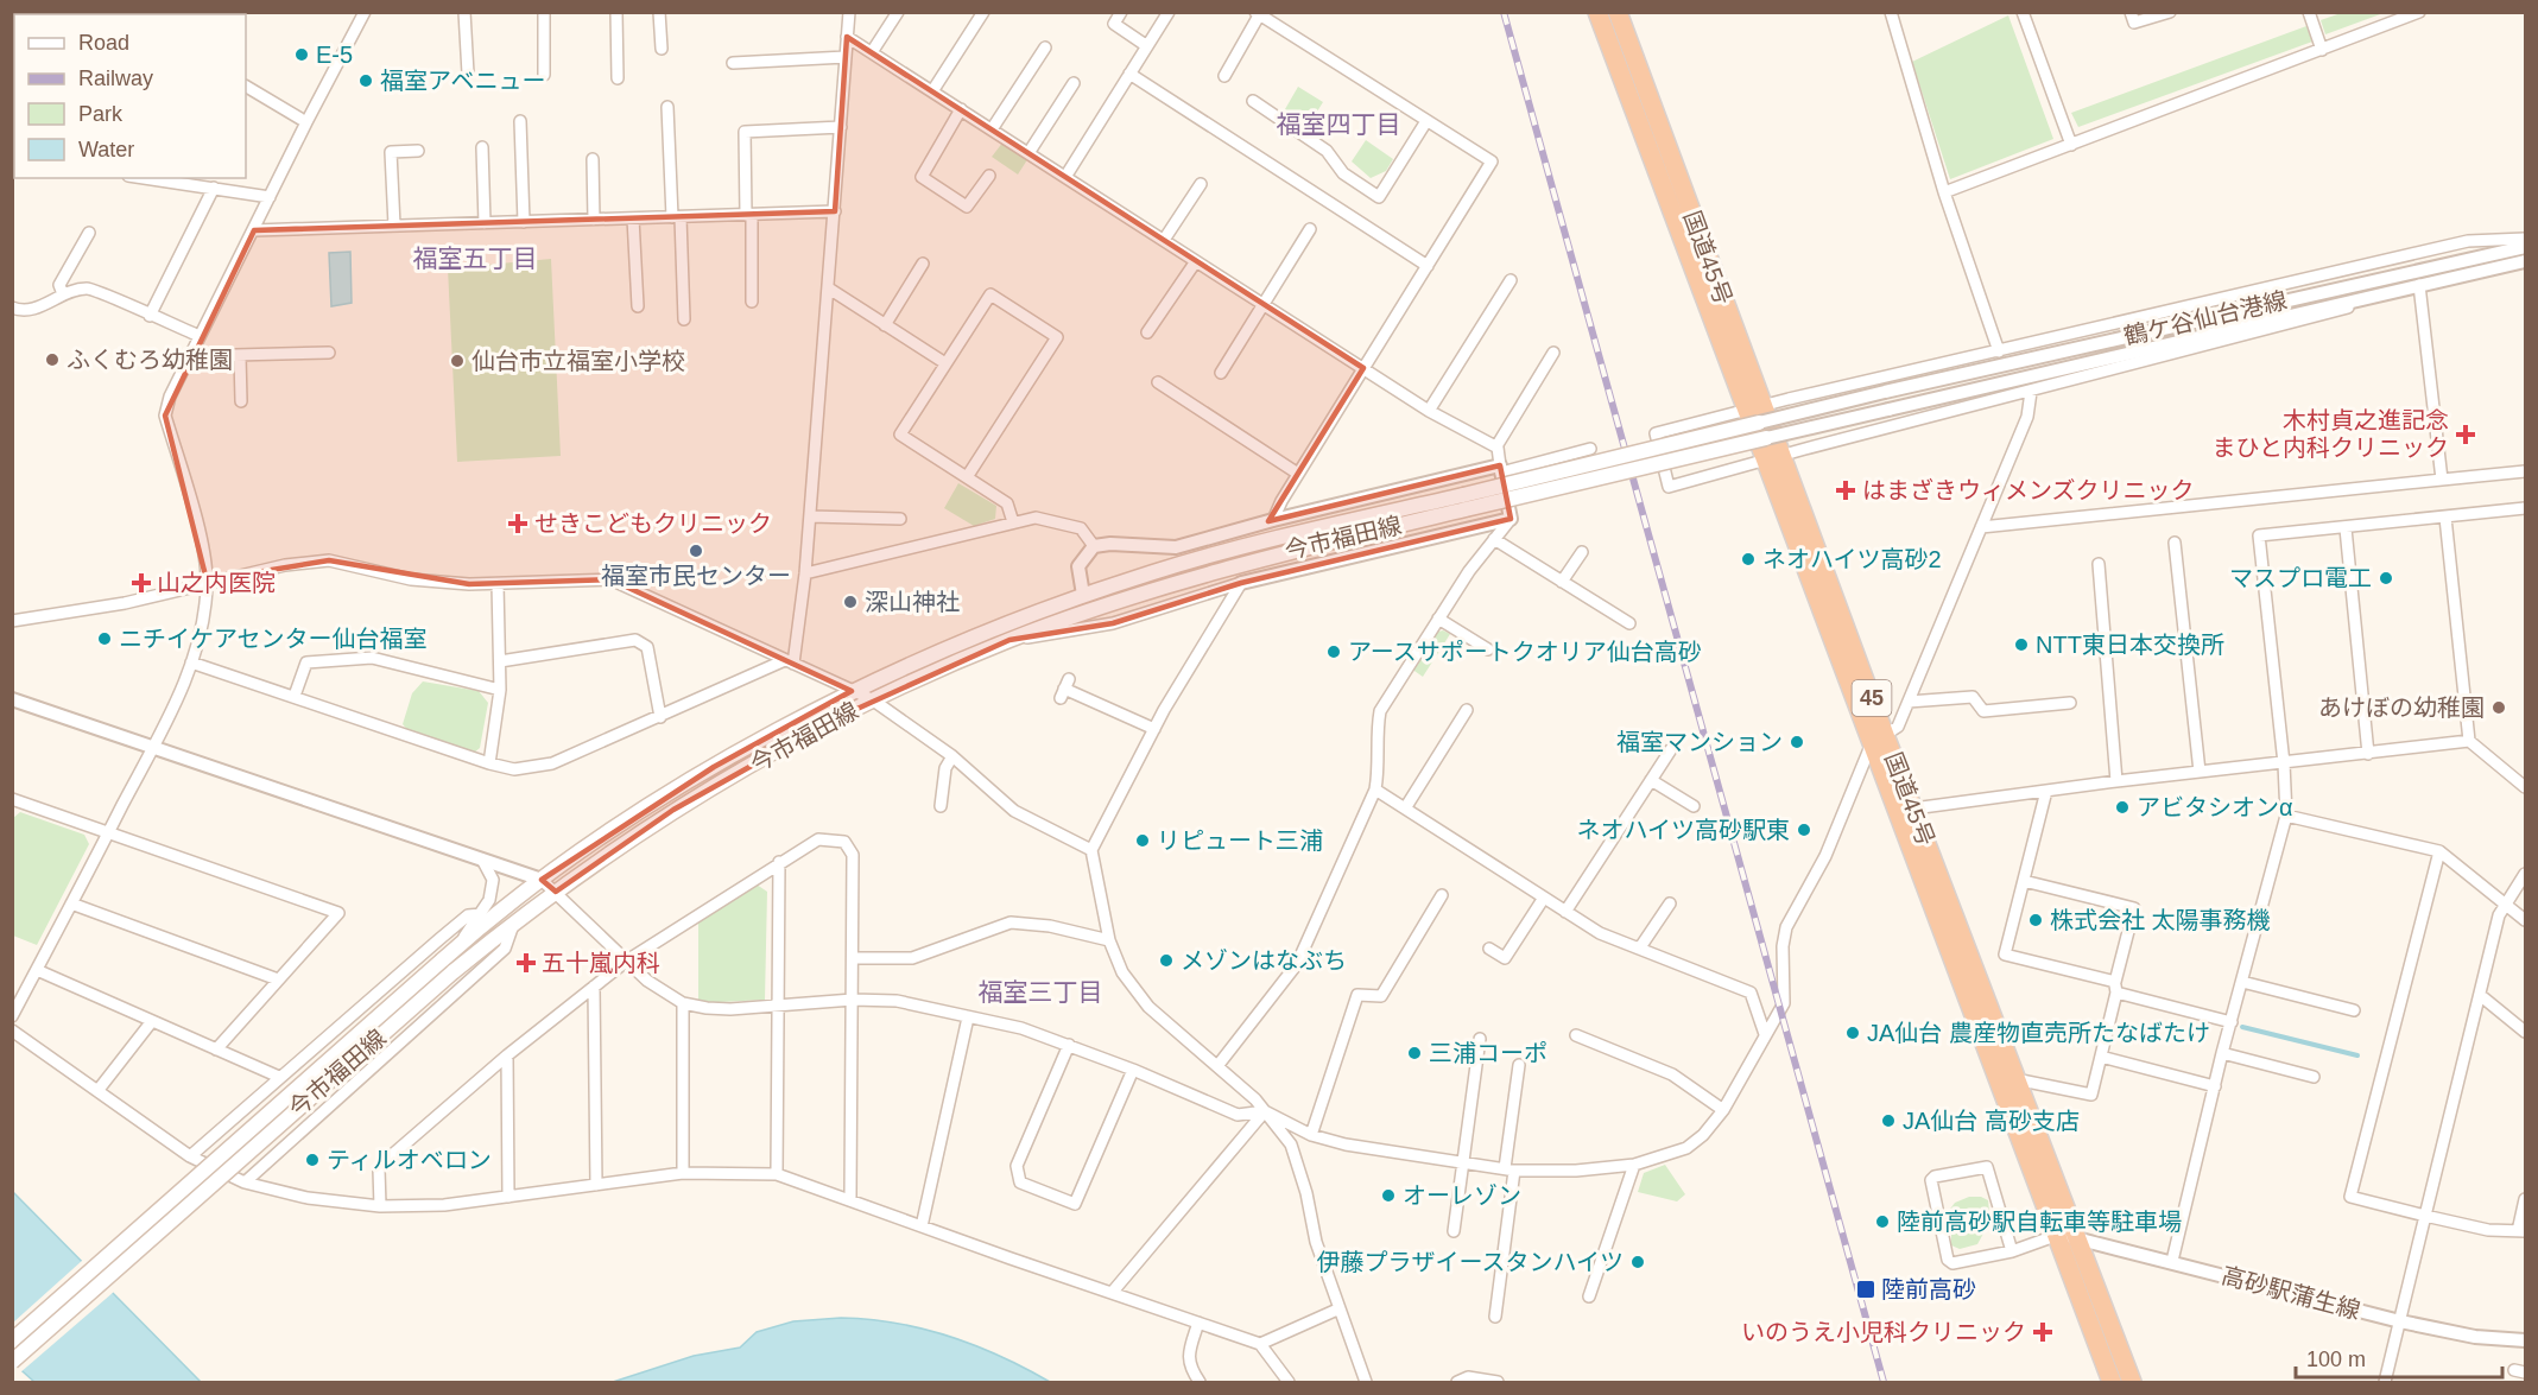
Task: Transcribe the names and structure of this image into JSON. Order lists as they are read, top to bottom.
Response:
{
  "streets": {
    "highway": ["国道45号", "45"],
    "main road": ["今市福田線"],
    "street": ["鶴ケ谷仙台港線", "高砂駅蒲生線"]
  },
  "crossings": [
    ["国道45号", "鶴ケ谷仙台港線"],
    ["国道45号", "今市福田線"],
    ["国道45号", "高砂駅蒲生線"],
    ["鶴ケ谷仙台港線", "今市福田線"]
  ],
  "districts": ["福室四丁目", "福室五丁目", "福室三丁目"],
  "places": {
    "other": [
      "E-5",
      "福室アベニュー",
      "ふくむろ幼稚園",
      "仙台市立福室小学校",
      "福室市民センター",
      "ネオハイツ高砂2",
      "マスプロ電工",
      "深山神社",
      "ニチイケアセンター仙台福室",
      "NTT東日本交換所",
      "アースサポートクオリア仙台高砂",
      "あけぼの幼稚園",
      "福室マンション",
      "アビタシオンα",
      "ネオハイツ高砂駅東",
      "リピュート三浦",
      "株式会社 太陽事務機",
      "メゾンはなぶち",
      "JA仙台 農産物直売所たなばたけ",
      "三浦コーポ",
      "JA仙台 高砂支店",
      "ティルオベロン",
      "オーレゾン",
      "陸前高砂駅自転車等駐車場",
      "伊藤プラザイースタンハイツ"
    ],
    "health": [
      "木村貞之進記念 まひと内科クリニック",
      "はまざきウィメンズクリニック",
      "せきこどもクリニック",
      "山之内医院",
      "五十嵐内科",
      "いのうえ小児科クリニック"
    ],
    "transit": ["陸前高砂"]
  },
  "legend": [
    "Road",
    "Railway",
    "Park",
    "Water"
  ],
  "scale_bar": "100 m"
}
